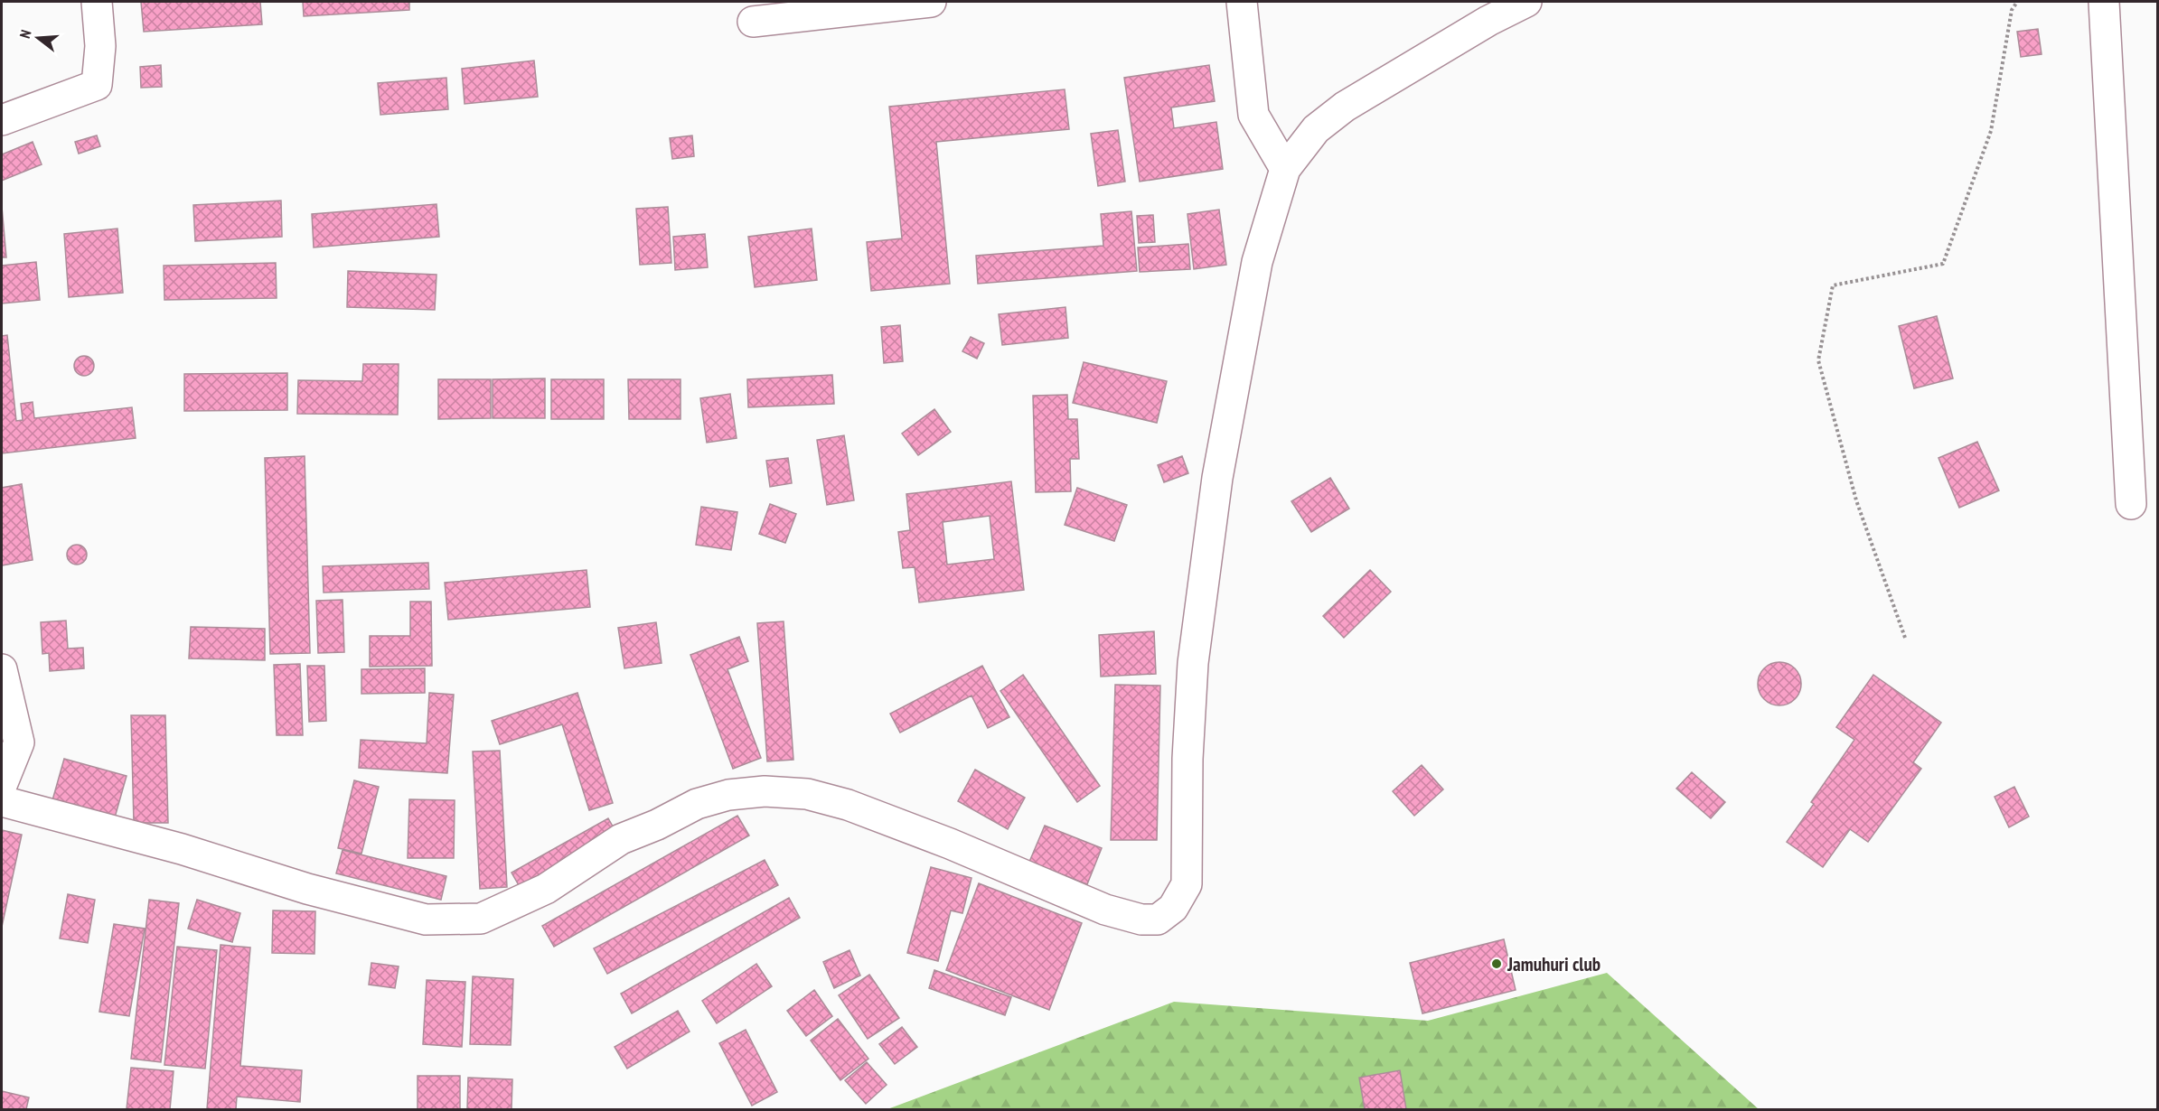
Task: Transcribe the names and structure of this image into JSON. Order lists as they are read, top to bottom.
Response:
{
  "places": ["Jamuhuri club"],
  "north": "left"
}
